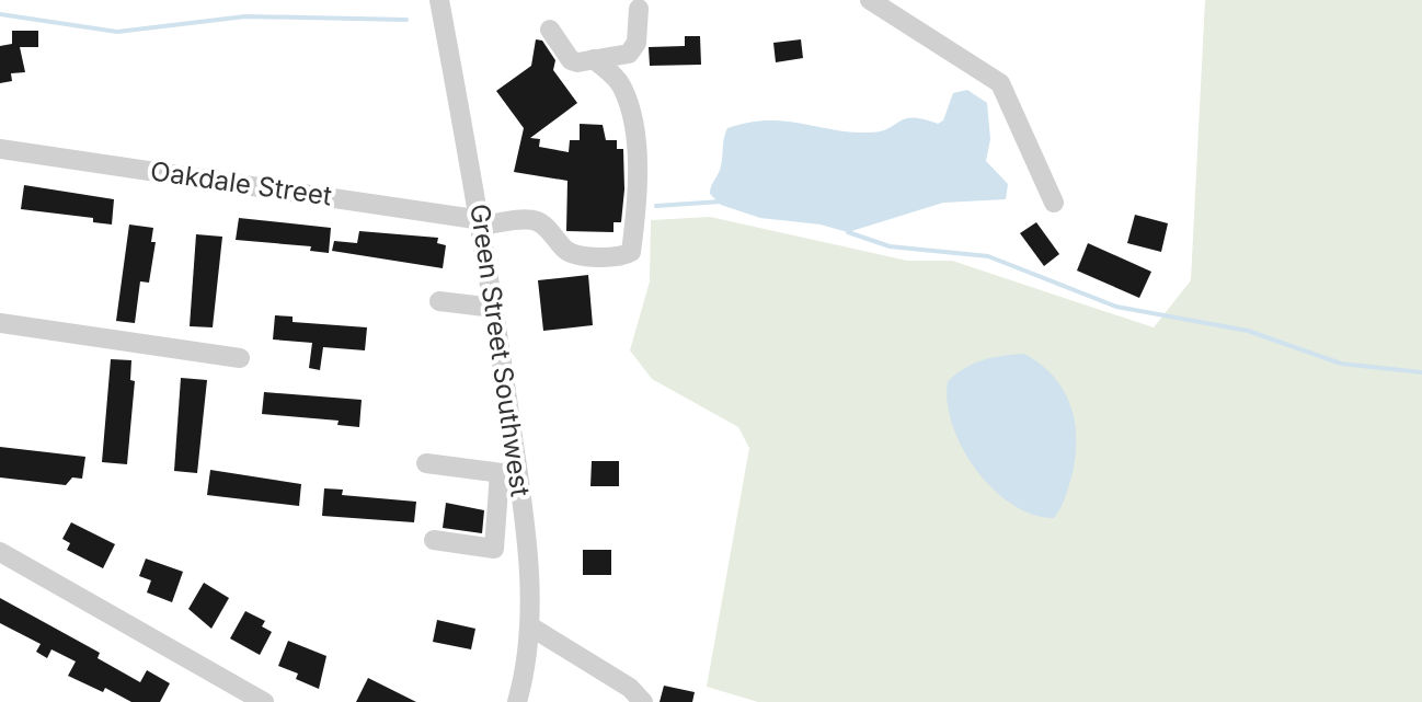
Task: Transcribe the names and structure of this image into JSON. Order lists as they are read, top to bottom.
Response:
{
  "streets": {
    "street": ["Oakdale Street", "Green Street Southwest"]
  },
  "crossings": [
    ["Oakdale Street", "Green Street Southwest"]
  ]
}
